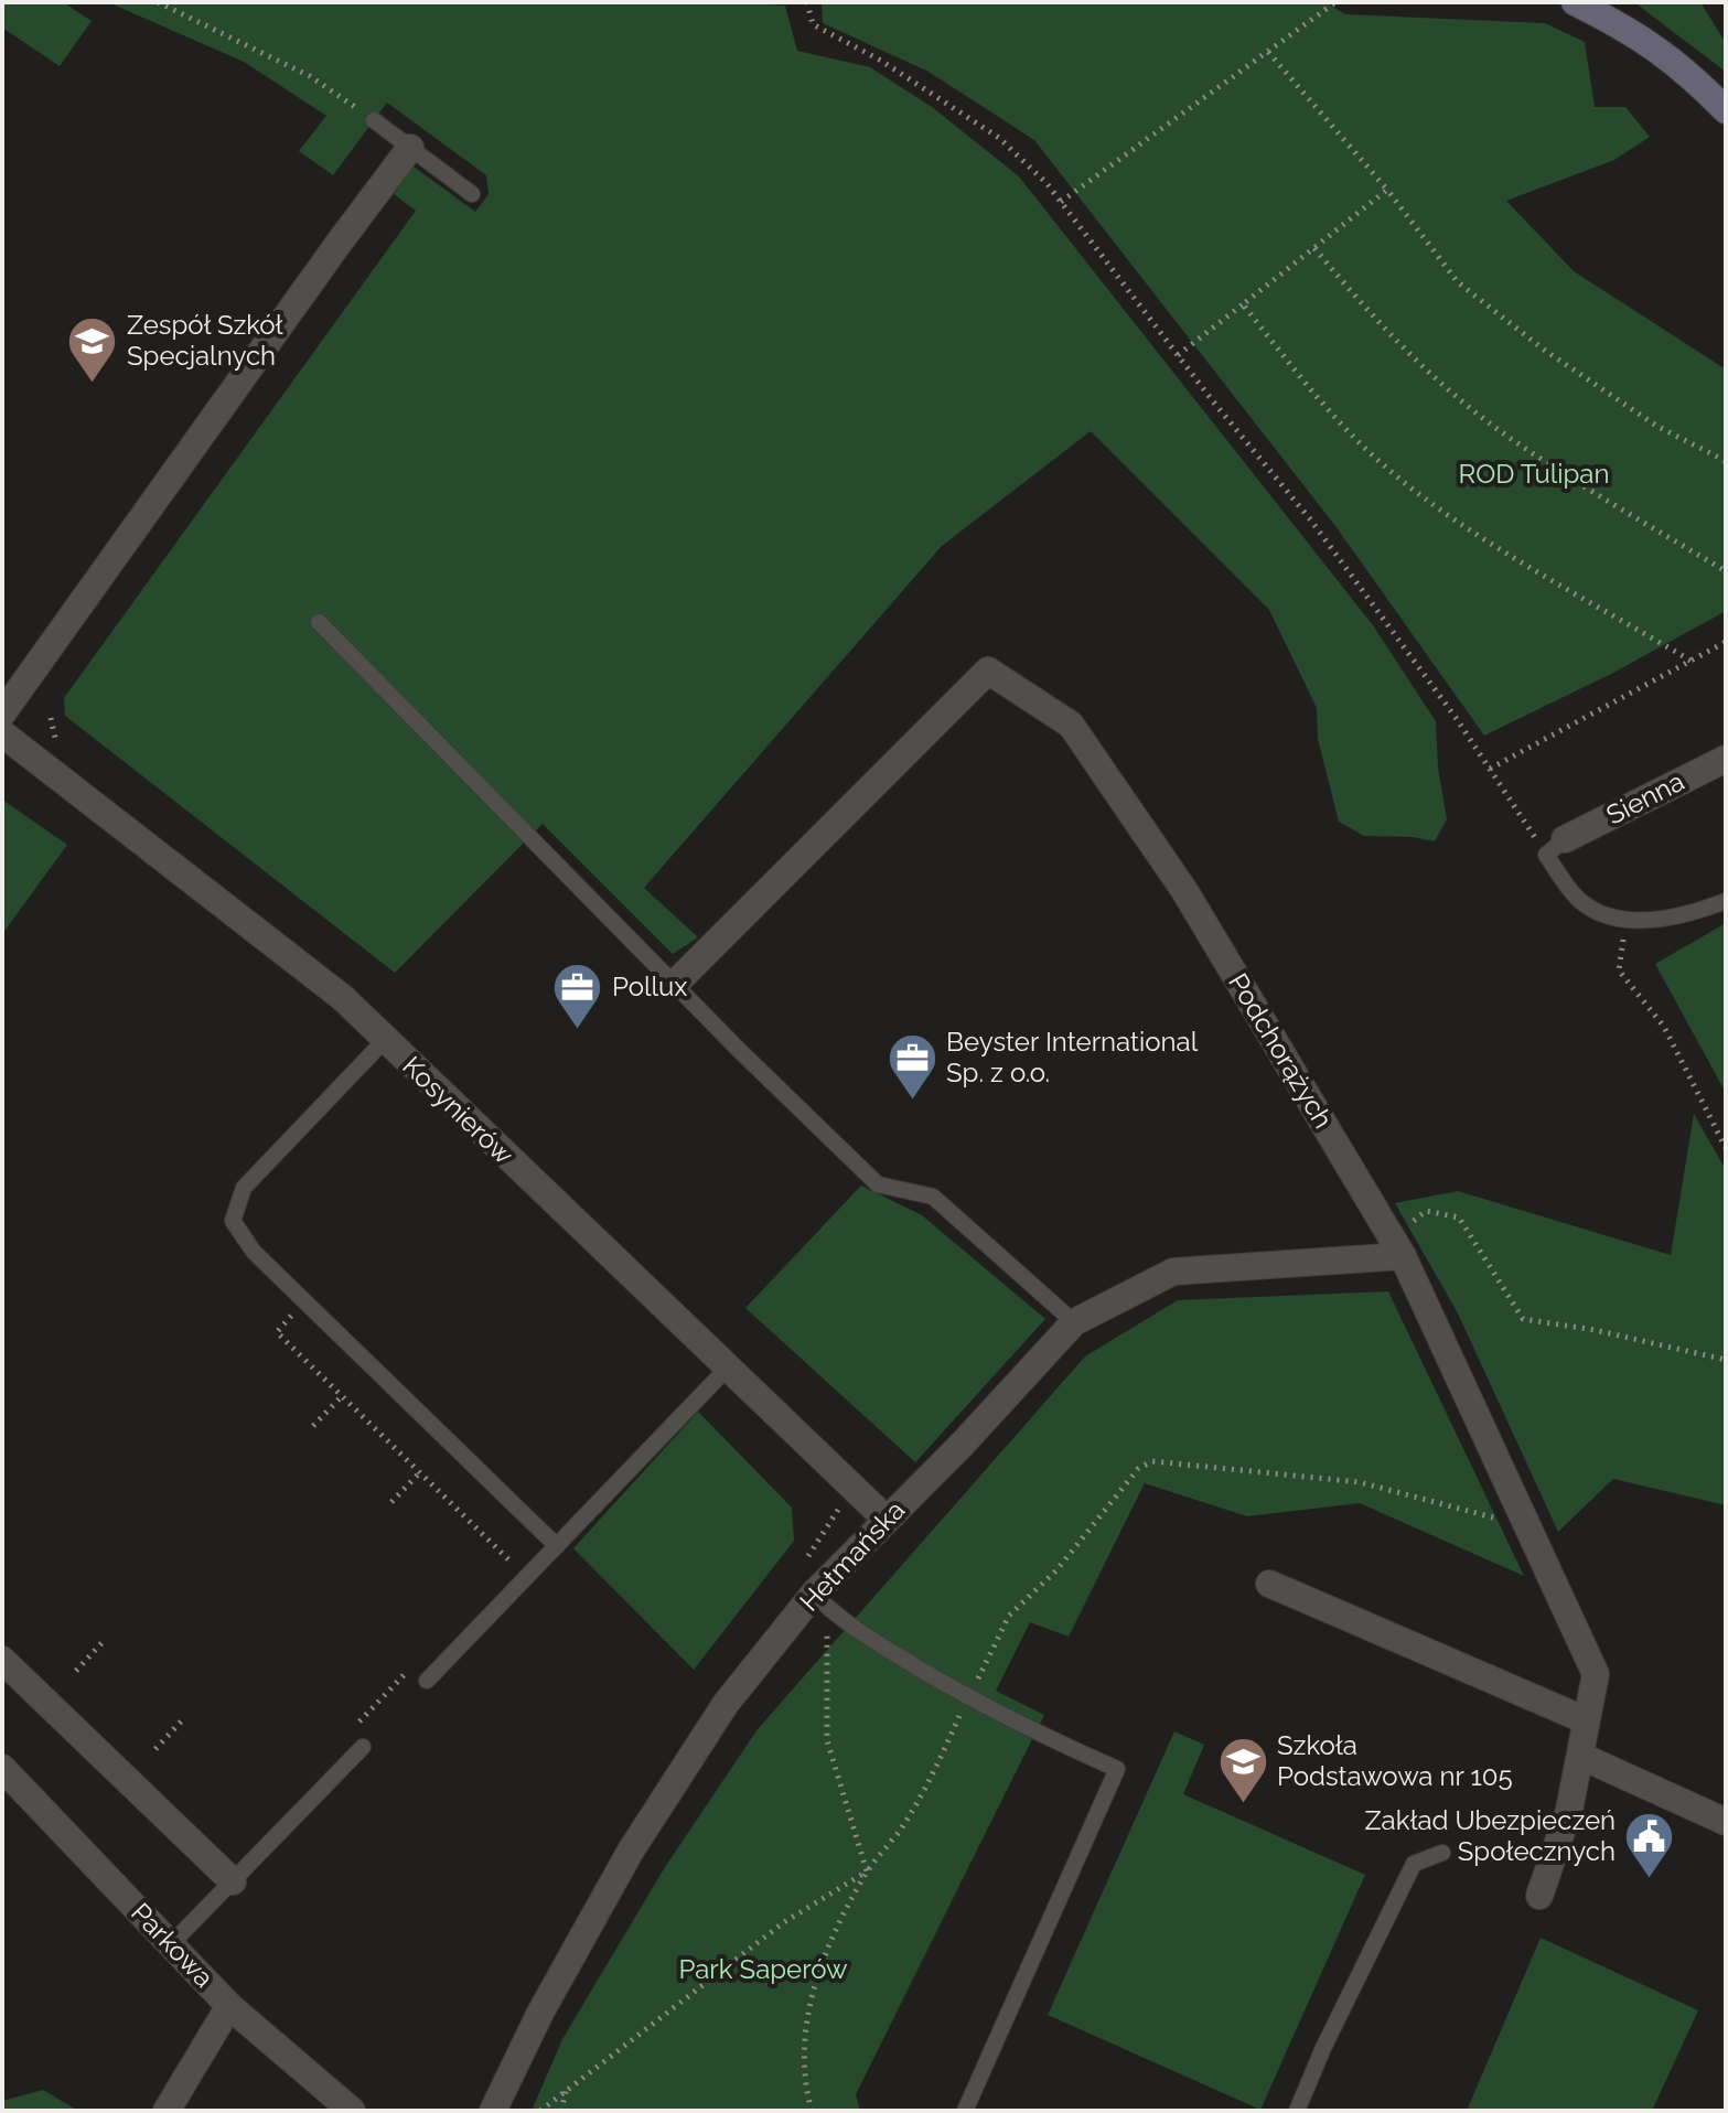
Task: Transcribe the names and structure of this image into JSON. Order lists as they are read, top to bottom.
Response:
{
  "streets": {
    "street": [
      "Sienna",
      "Podchorążych",
      "Kosynierów",
      "Hetmańska",
      "Parkowa"
    ]
  },
  "crossings": [
    ["Podchorążych", "Hetmańska"],
    ["Kosynierów", "Hetmańska"]
  ],
  "parks": ["ROD Tulipan", "Park Saperów"],
  "places": {
    "school or university": ["Zespół Szkół Specjalnych", "Szkoła Podstawowa nr 105"],
    "office": ["Pollux", "Beyster International Sp. z o.o."],
    "public building": ["Zakład Ubezpieczeń Społecznych"]
  }
}
